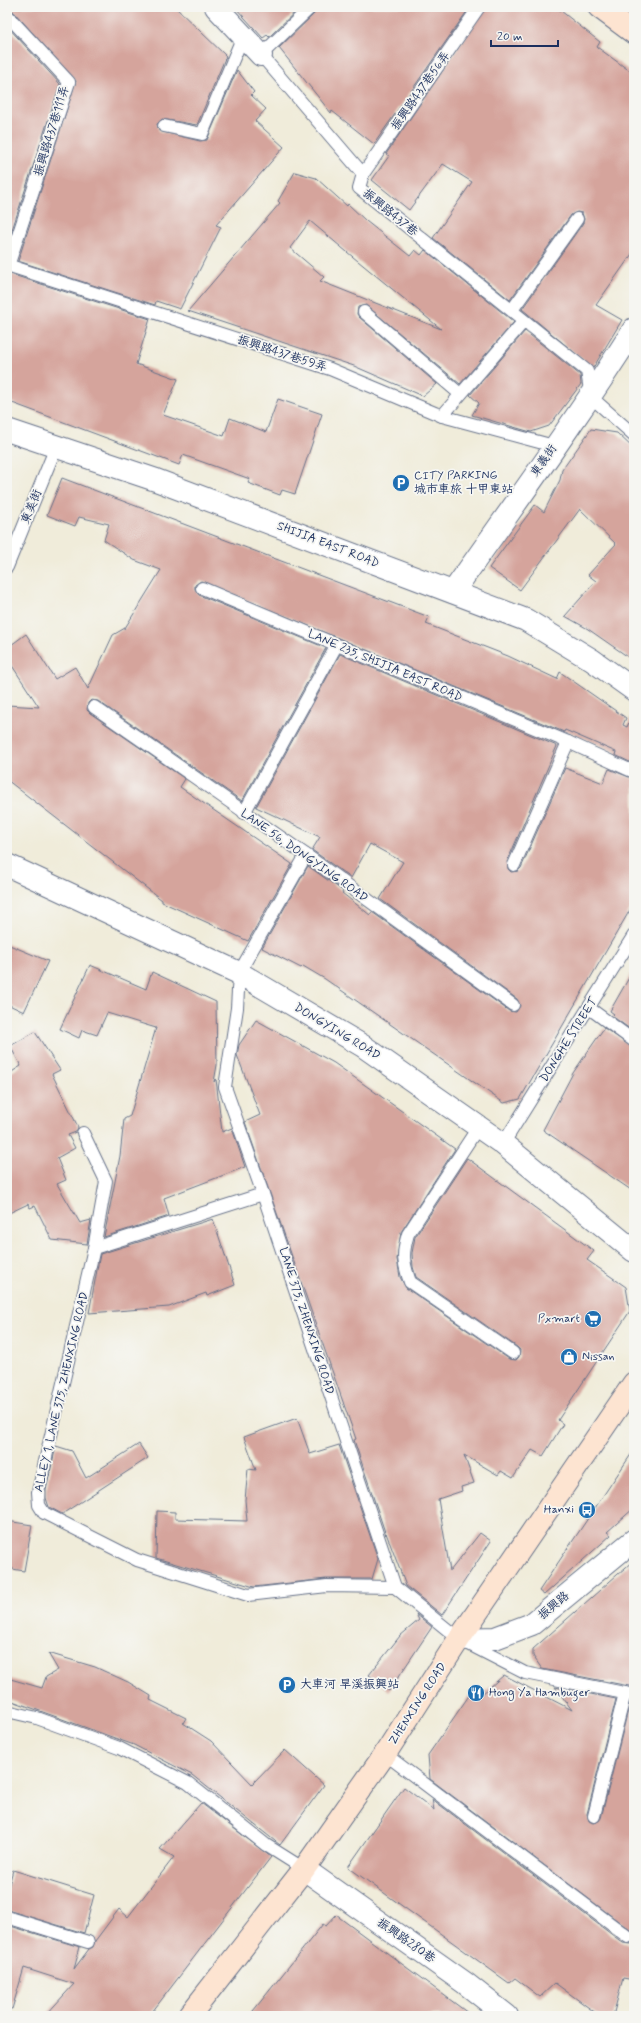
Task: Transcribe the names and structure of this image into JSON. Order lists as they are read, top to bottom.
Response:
{
  "streets": {
    "main road": ["ZHENXING ROAD"],
    "street": [
      "振興路437巷",
      "東義街",
      "SHIJIA EAST ROAD",
      "DONGYING ROAD",
      "振興路",
      "振興路280巷"
    ],
    "lane": [
      "振興路437巷56弄",
      "振興路437巷111弄",
      "振興路437巷59弄",
      "東美街",
      "LANE 235, SHIJIA EAST ROAD",
      "LANE 56, DONGYING ROAD",
      "DONGHE STREET",
      "LANE 375, ZHENXING ROAD",
      "ALLEY 1, LANE 375, ZHENXING ROAD"
    ]
  },
  "crossings": [
    ["振興路437巷56弄", "振興路437巷"],
    ["振興路437巷111弄", "振興路437巷59弄"],
    ["振興路437巷", "東義街"],
    ["振興路437巷59弄", "東義街"],
    ["東義街", "SHIJIA EAST ROAD"],
    ["東美街", "SHIJIA EAST ROAD"],
    ["DONGYING ROAD", "DONGHE STREET"],
    ["DONGYING ROAD", "LANE 375, ZHENXING ROAD"],
    ["LANE 375, ZHENXING ROAD", "ALLEY 1, LANE 375, ZHENXING ROAD"],
    ["振興路", "ZHENXING ROAD"],
    ["ZHENXING ROAD", "振興路280巷"]
  ],
  "places": {
    "parking": ["CITY PARKING 城市車旅 十甲東站", "大車河 旱溪振興站"],
    "supermarket": ["Pxmart"],
    "shop": ["Nissan"],
    "bus stop": ["Hanxi"],
    "restaurant": ["Hong Ya Hambuger"]
  },
  "scale_bar": "20 m"
}
